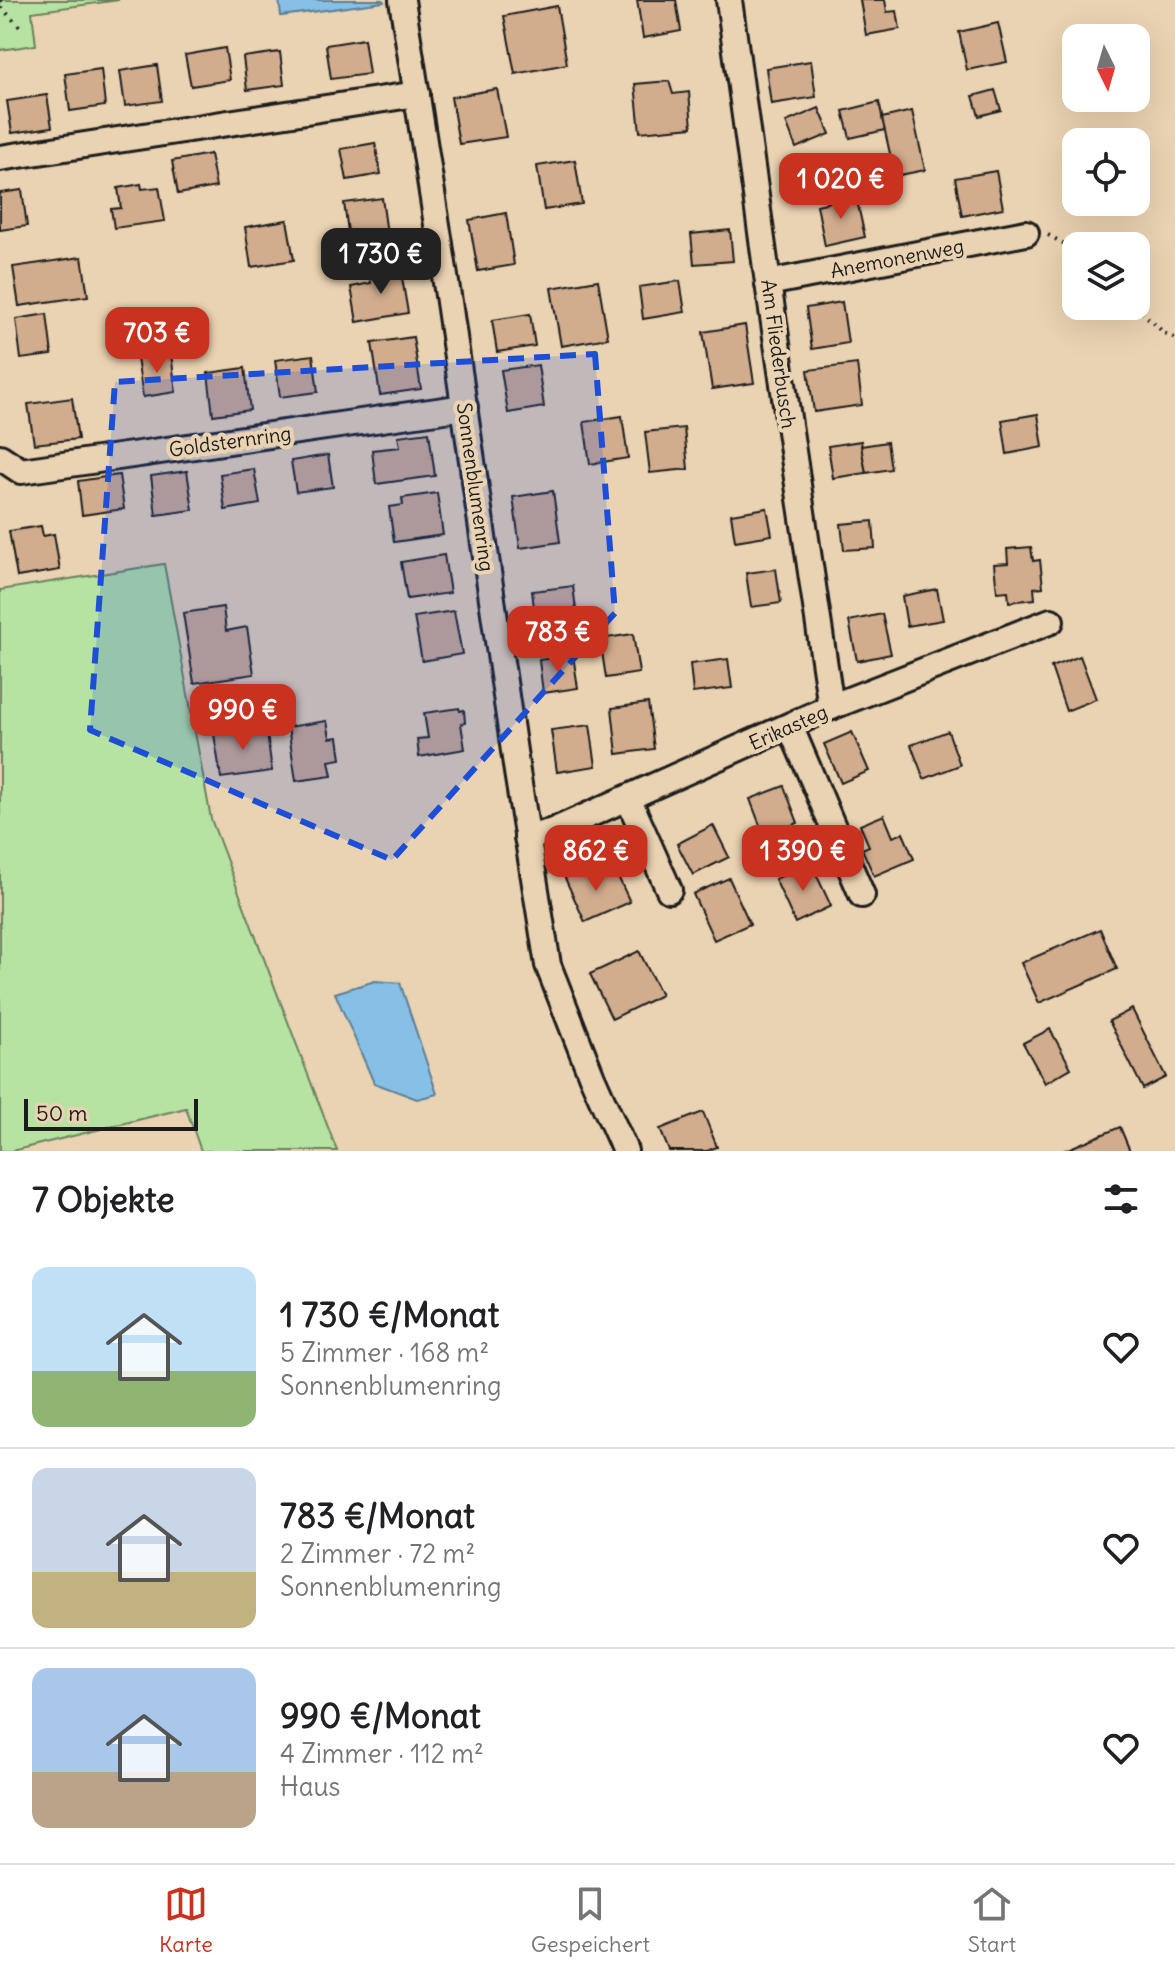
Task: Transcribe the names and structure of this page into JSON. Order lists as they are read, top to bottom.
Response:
{
  "streets": {
    "street": [
      "Anemonenweg",
      "Am Fliederbusch",
      "Goldsternring",
      "Sonnenblumenring",
      "Erikasteg"
    ]
  },
  "crossings": [
    ["Anemonenweg", "Am Fliederbusch"],
    ["Am Fliederbusch", "Erikasteg"],
    ["Goldsternring", "Sonnenblumenring"],
    ["Sonnenblumenring", "Erikasteg"]
  ],
  "scale_bar": "50 m",
  "north": "bottom",
  "page": {
    "price": [
      "1 020 €",
      "1 730 €",
      "703 €",
      "783 €",
      "990 €",
      "862 €",
      "1 390 €"
    ],
    "scale": "50 m",
    "heading": "7 Objekte",
    "list": [
      {
        "name": "1 730 €/Monat",
        "note": "5 Zimmer · 168 m² · Sonnenblumenring"
      },
      {
        "name": "783 €/Monat",
        "note": "2 Zimmer · 72 m² · Sonnenblumenring"
      },
      {
        "name": "990 €/Monat",
        "note": "4 Zimmer · 112 m² · Haus"
      }
    ],
    "tabs": ["Karte", "Gespeichert", "Start"]
  }
}
